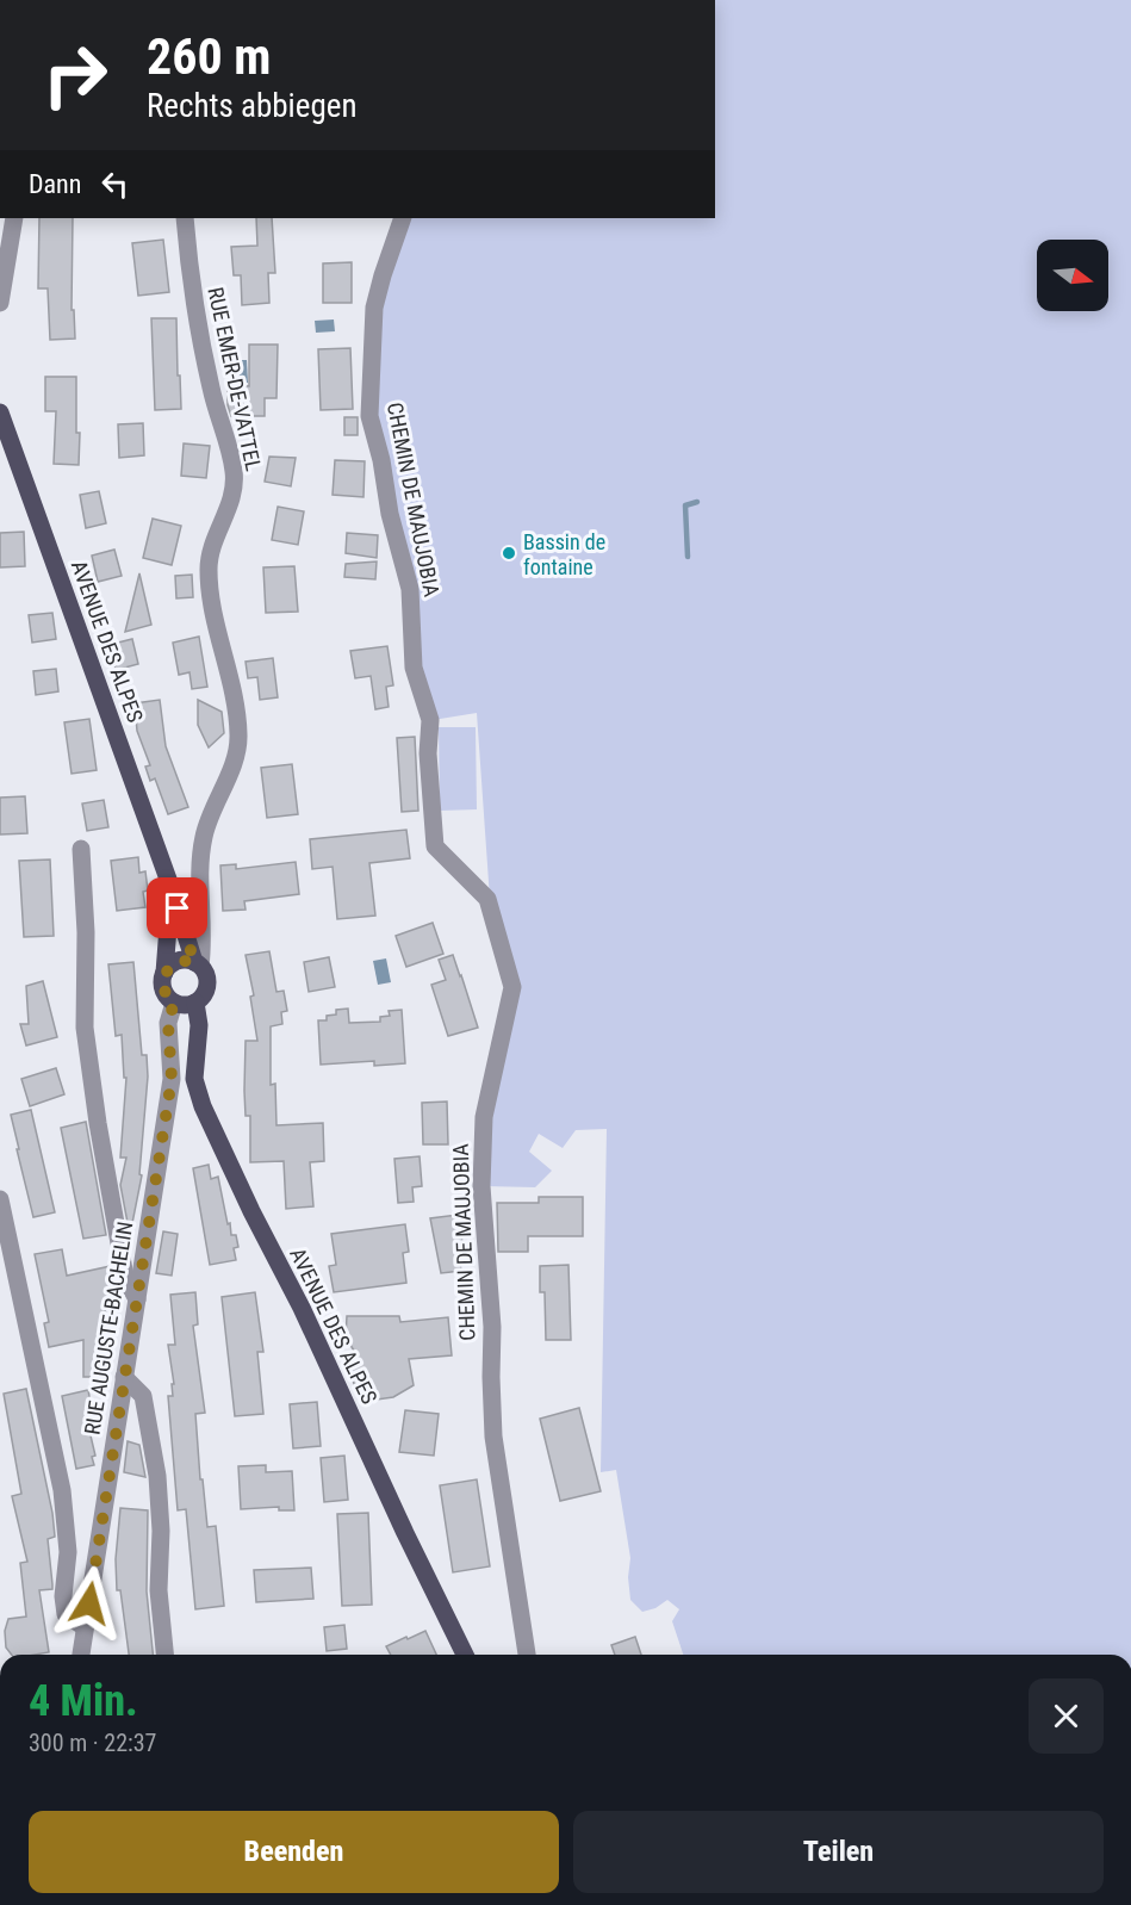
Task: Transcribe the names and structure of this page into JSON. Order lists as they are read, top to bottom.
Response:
{
  "streets": {
    "main road": ["AVENUE DES ALPES"],
    "street": ["RUE EMER-DE-VATTEL", "CHEMIN DE MAUJOBIA", "RUE AUGUSTE-BACHELIN"]
  },
  "crossings": [
    ["RUE EMER-DE-VATTEL", "AVENUE DES ALPES"],
    ["RUE EMER-DE-VATTEL", "RUE AUGUSTE-BACHELIN"],
    ["AVENUE DES ALPES", "RUE AUGUSTE-BACHELIN"]
  ],
  "places": ["Bassin de fontaine"],
  "north": "right",
  "page": {
    "turn": ["260 m", "Rechts abbiegen"],
    "then": "Dann",
    "heading": ["4 Min.", "300 m · 22:37"],
    "buttons": ["Beenden", "Teilen"]
  }
}
